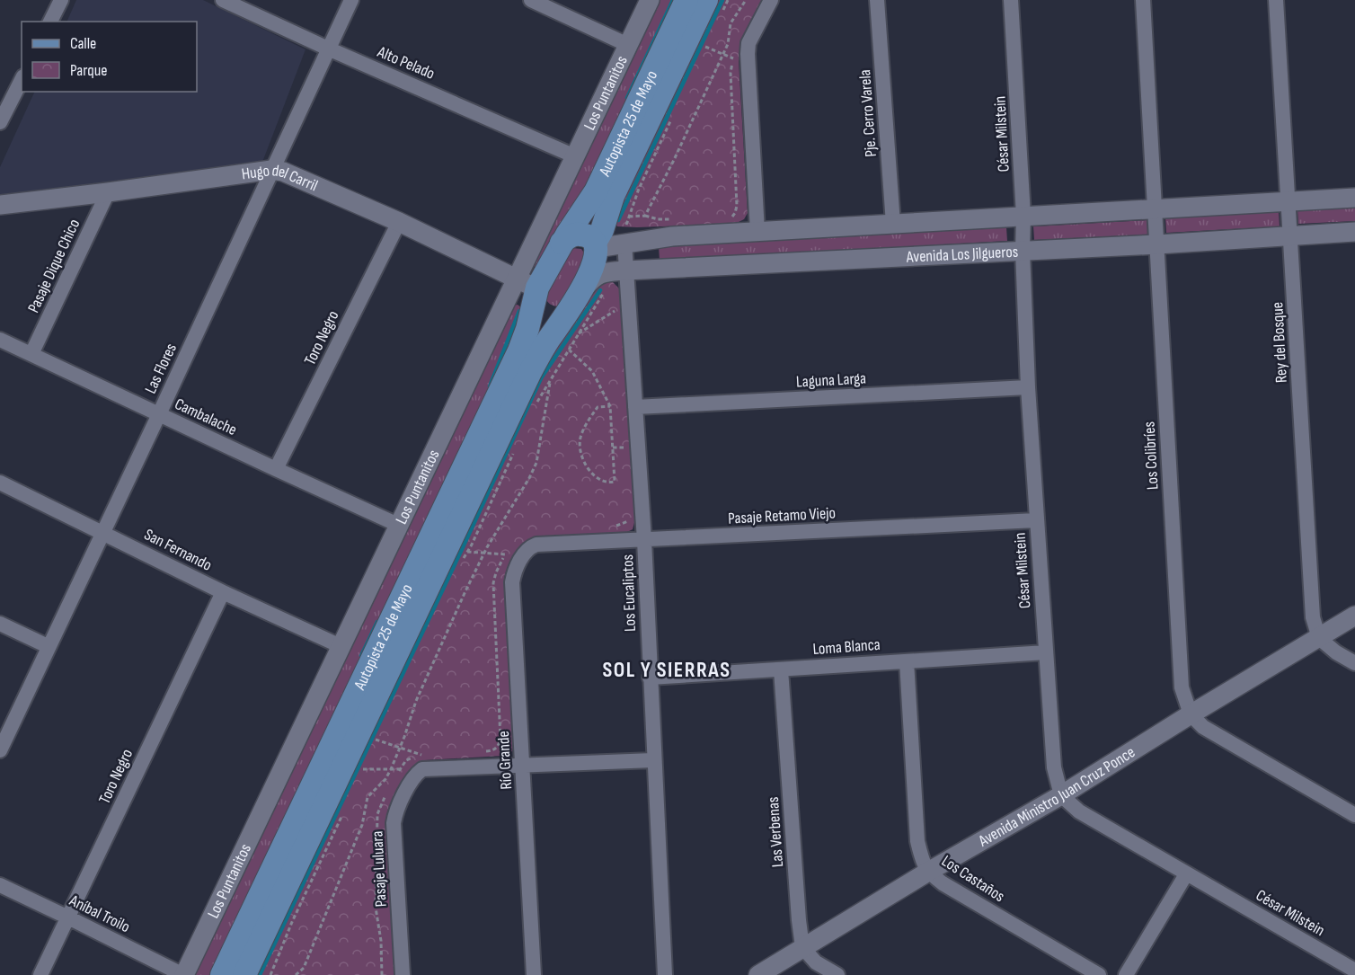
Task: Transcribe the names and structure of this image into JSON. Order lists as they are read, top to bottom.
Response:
{
  "streets": {
    "main road": ["Autopista 25 de Mayo"],
    "street": [
      "Alto Pelado",
      "Los Puntanitos",
      "Pje. Cerro Varela",
      "César Milstein",
      "Hugo del Carril",
      "Avenida Los Jilgueros",
      "Pasaje Dique Chico",
      "Toro Negro",
      "Rey del Bosque",
      "Las Flores",
      "Laguna Larga",
      "Cambalache",
      "Los Colibríes",
      "Pasaje Retamo Viejo",
      "San Fernando",
      "Los Eucaliptos",
      "Loma Blanca",
      "Río Grande",
      "Avenida Ministro Juan Cruz Ponce",
      "Las Verbenas",
      "Pasaje Luluara",
      "Los Castaños",
      "Aníbal Troilo"
    ]
  },
  "crossings": [
    ["Alto Pelado", "Los Puntanitos"],
    ["Alto Pelado", "Las Flores"],
    ["Los Puntanitos", "Hugo del Carril"],
    ["Los Puntanitos", "Cambalache"],
    ["Los Puntanitos", "San Fernando"],
    ["Los Puntanitos", "Aníbal Troilo"],
    ["Pje. Cerro Varela", "Avenida Los Jilgueros"],
    ["Autopista 25 de Mayo", "Hugo del Carril"],
    ["Autopista 25 de Mayo", "Avenida Los Jilgueros"],
    ["César Milstein", "Avenida Los Jilgueros"],
    ["César Milstein", "Laguna Larga"],
    ["César Milstein", "Pasaje Retamo Viejo"],
    ["César Milstein", "Loma Blanca"],
    ["César Milstein", "Avenida Ministro Juan Cruz Ponce"],
    ["Hugo del Carril", "Pasaje Dique Chico"],
    ["Hugo del Carril", "Toro Negro"],
    ["Hugo del Carril", "Las Flores"],
    ["Avenida Los Jilgueros", "Rey del Bosque"],
    ["Avenida Los Jilgueros", "Los Colibríes"],
    ["Avenida Los Jilgueros", "Los Eucaliptos"],
    ["Pasaje Dique Chico", "Cambalache"],
    ["Toro Negro", "Cambalache"],
    ["Toro Negro", "San Fernando"],
    ["Toro Negro", "Aníbal Troilo"],
    ["Rey del Bosque", "Avenida Ministro Juan Cruz Ponce"],
    ["Las Flores", "Cambalache"],
    ["Las Flores", "San Fernando"],
    ["Laguna Larga", "Los Eucaliptos"],
    ["Los Colibríes", "Avenida Ministro Juan Cruz Ponce"],
    ["Pasaje Retamo Viejo", "Los Eucaliptos"],
    ["Pasaje Retamo Viejo", "Río Grande"],
    ["Los Eucaliptos", "Loma Blanca"],
    ["Loma Blanca", "Las Verbenas"],
    ["Loma Blanca", "Los Castaños"],
    ["Avenida Ministro Juan Cruz Ponce", "Las Verbenas"],
    ["Avenida Ministro Juan Cruz Ponce", "Los Castaños"]
  ],
  "districts": ["SOL Y SIERRAS"],
  "legend": ["Calle", "Parque"]
}
